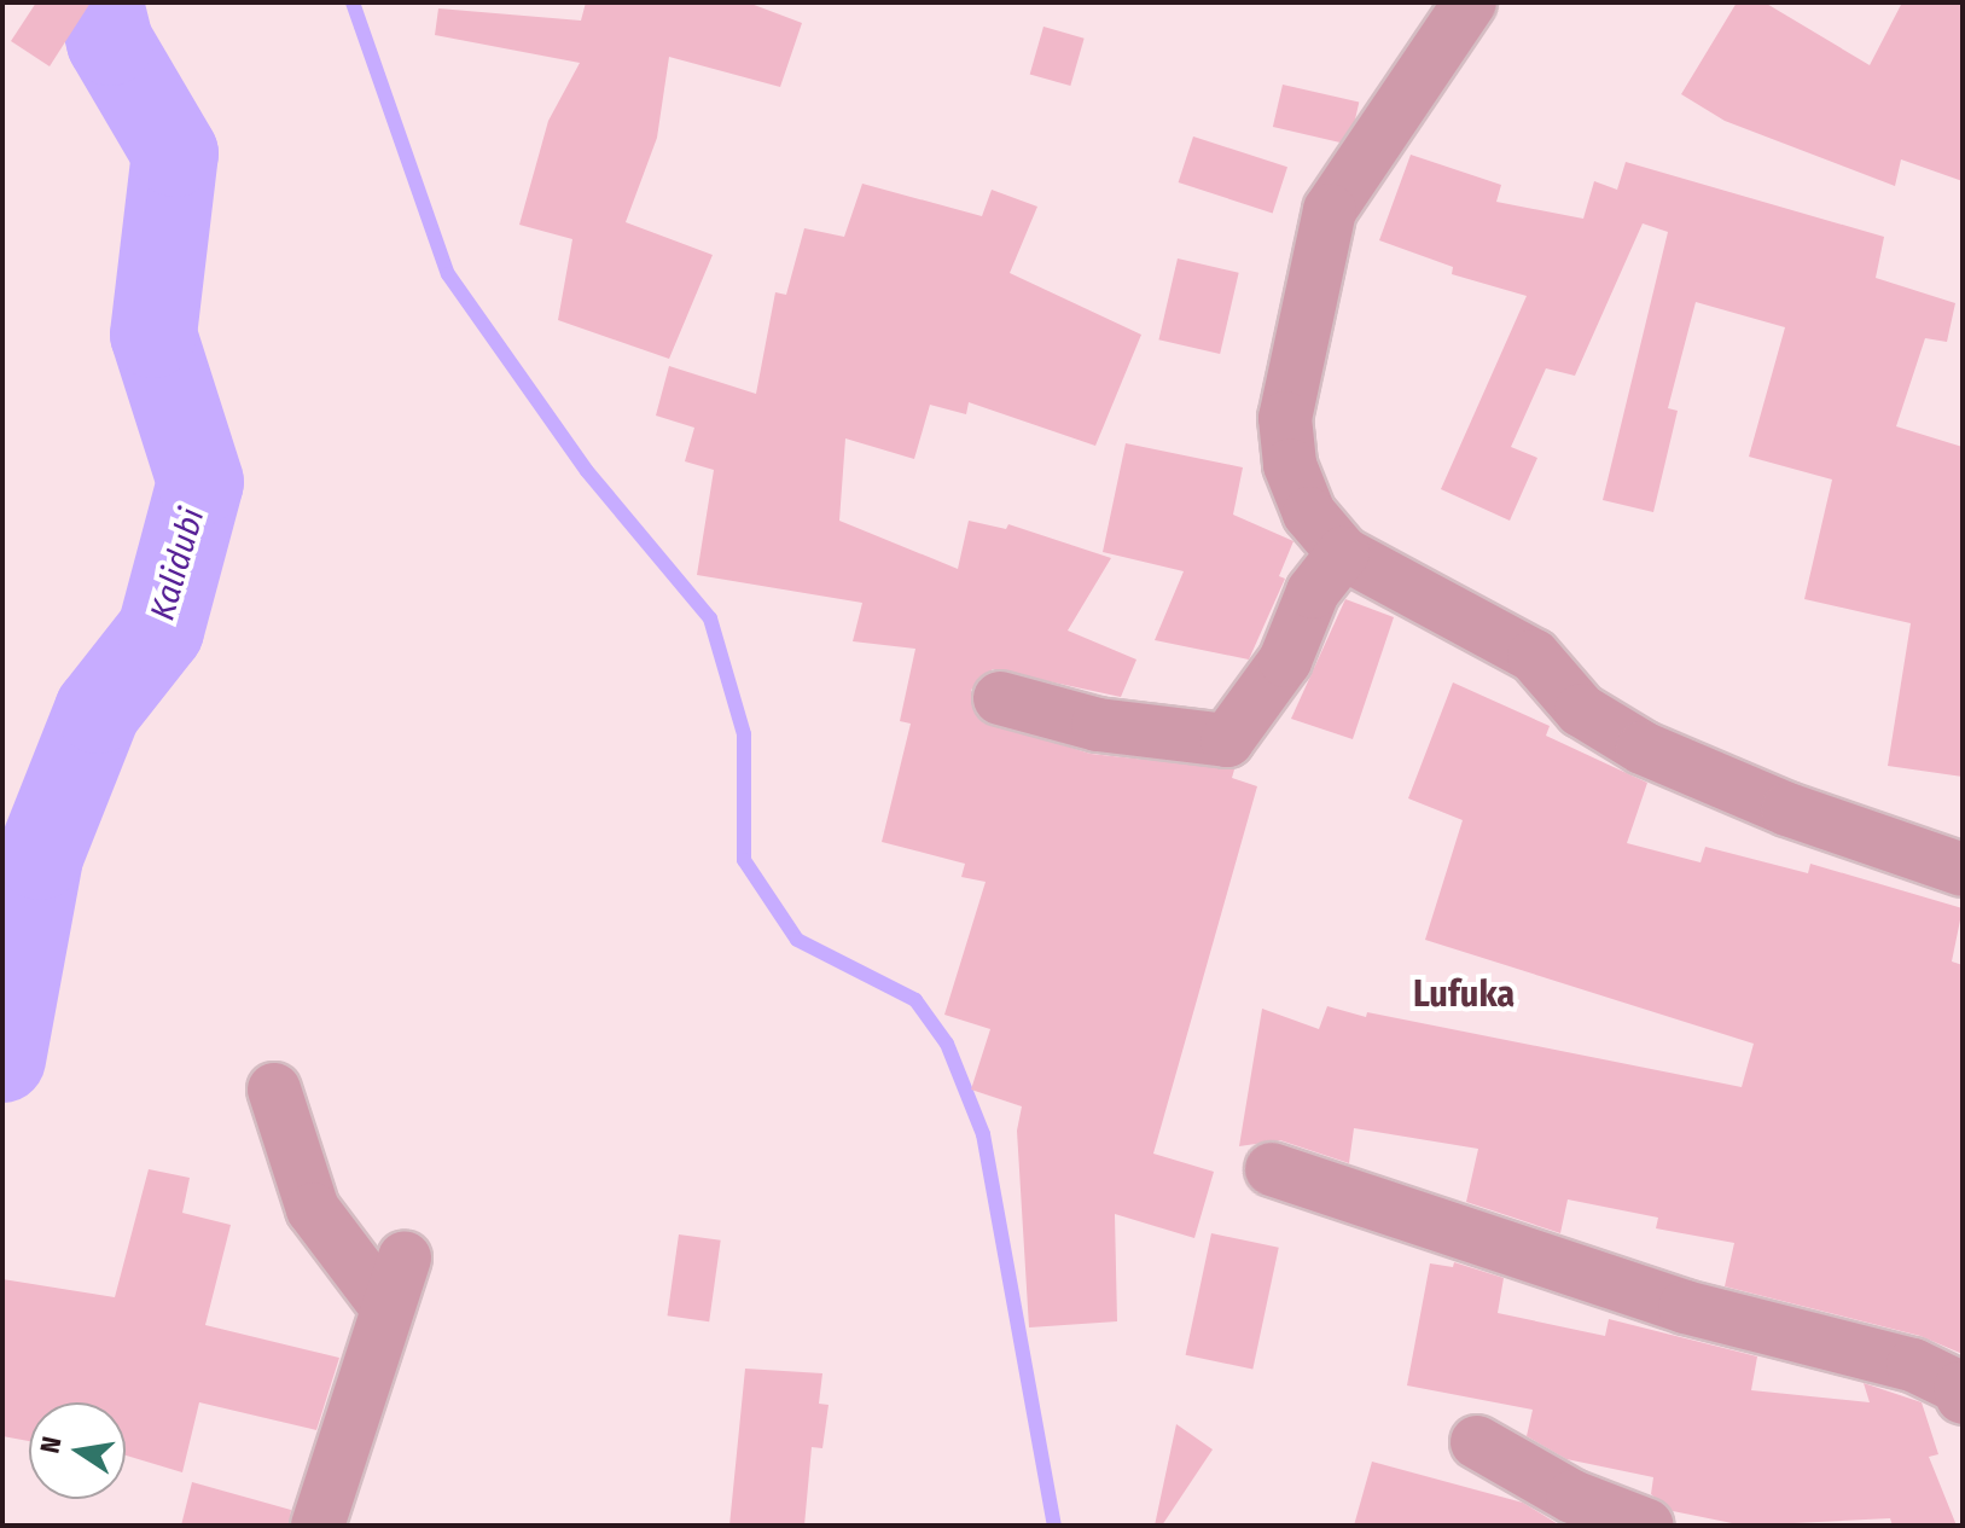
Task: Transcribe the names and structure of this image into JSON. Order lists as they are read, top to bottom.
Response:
{
  "districts": ["Lufuka"],
  "water": ["Kalidubi"],
  "north": "left"
}
